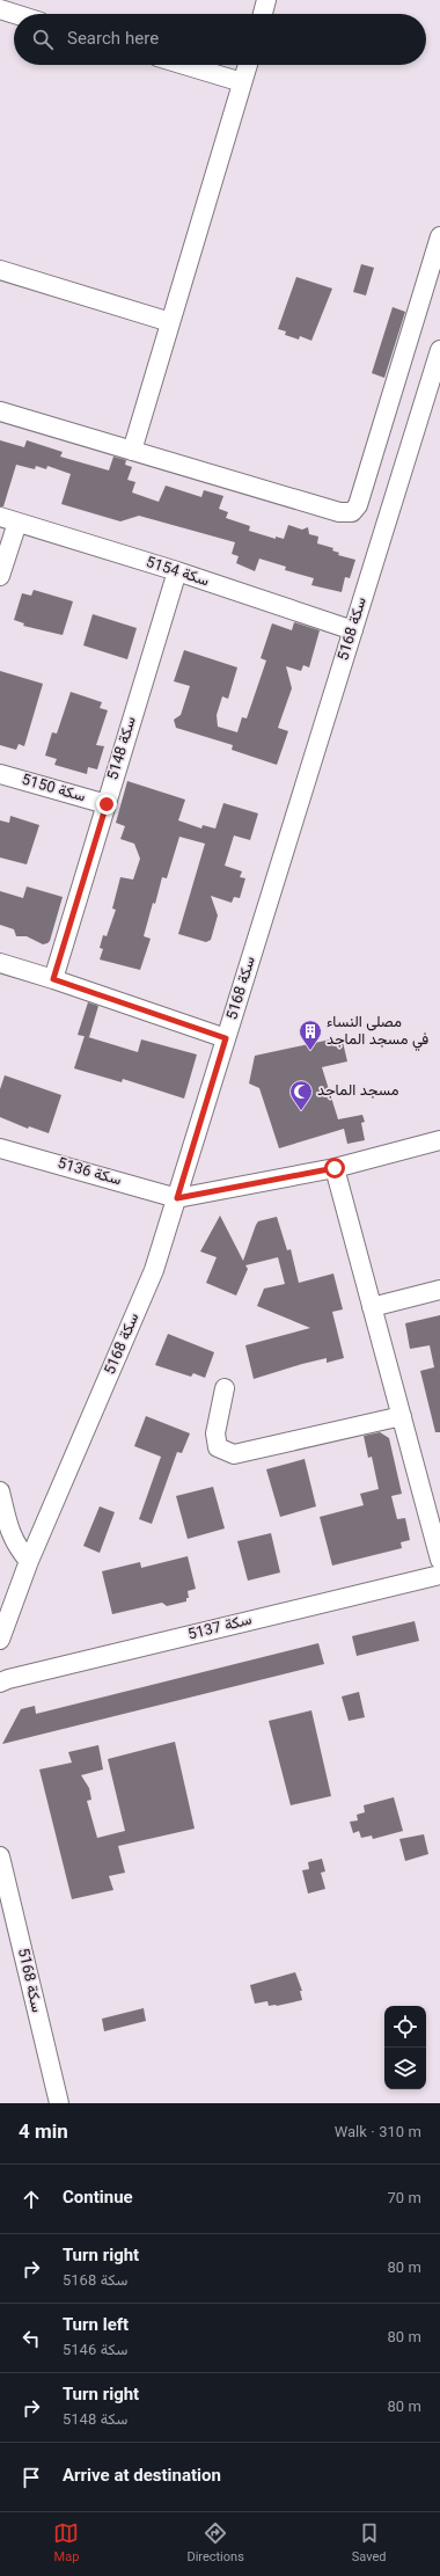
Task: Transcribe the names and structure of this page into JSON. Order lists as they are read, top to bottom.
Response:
{
  "streets": {
    "street": [
      "سكة 5154",
      "سكة 5168",
      "سكة 5148",
      "سكة 5150",
      "سكة 5136",
      "سكة 5137"
    ]
  },
  "crossings": [
    ["سكة 5154", "سكة 5168"],
    ["سكة 5154", "سكة 5148"],
    ["سكة 5168", "سكة 5136"],
    ["سكة 5148", "سكة 5150"]
  ],
  "places": {
    "building": ["مصلى النساء في مسجد الماجد"],
    "mosque": ["مسجد الماجد"]
  },
  "page": {
    "search": "Search here",
    "heading": ["4 min", "Walk · 310 m"],
    "list": [
      ["Continue", "70 m"],
      ["Turn right", "سكة 5168", "80 m"],
      ["Turn left", "سكة 5146", "80 m"],
      ["Turn right", "سكة 5148", "80 m"],
      "Arrive at destination"
    ],
    "nav": ["Map", "Directions", "Saved"]
  }
}
